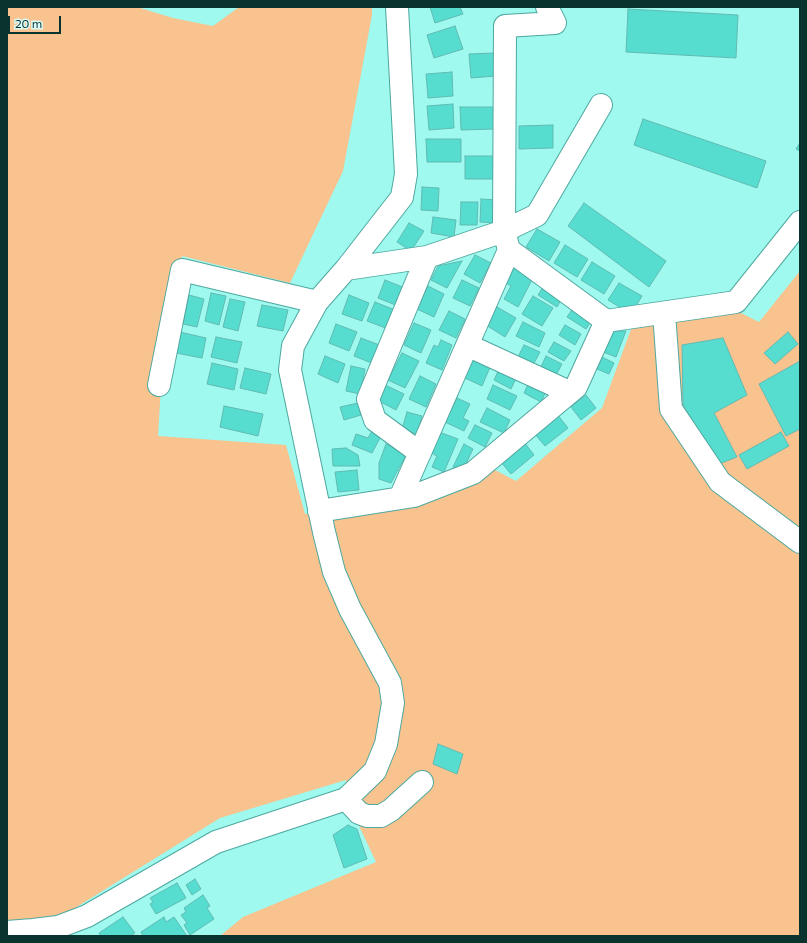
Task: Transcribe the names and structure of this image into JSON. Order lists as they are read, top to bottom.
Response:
{
  "scale_bar": "20 m"
}
